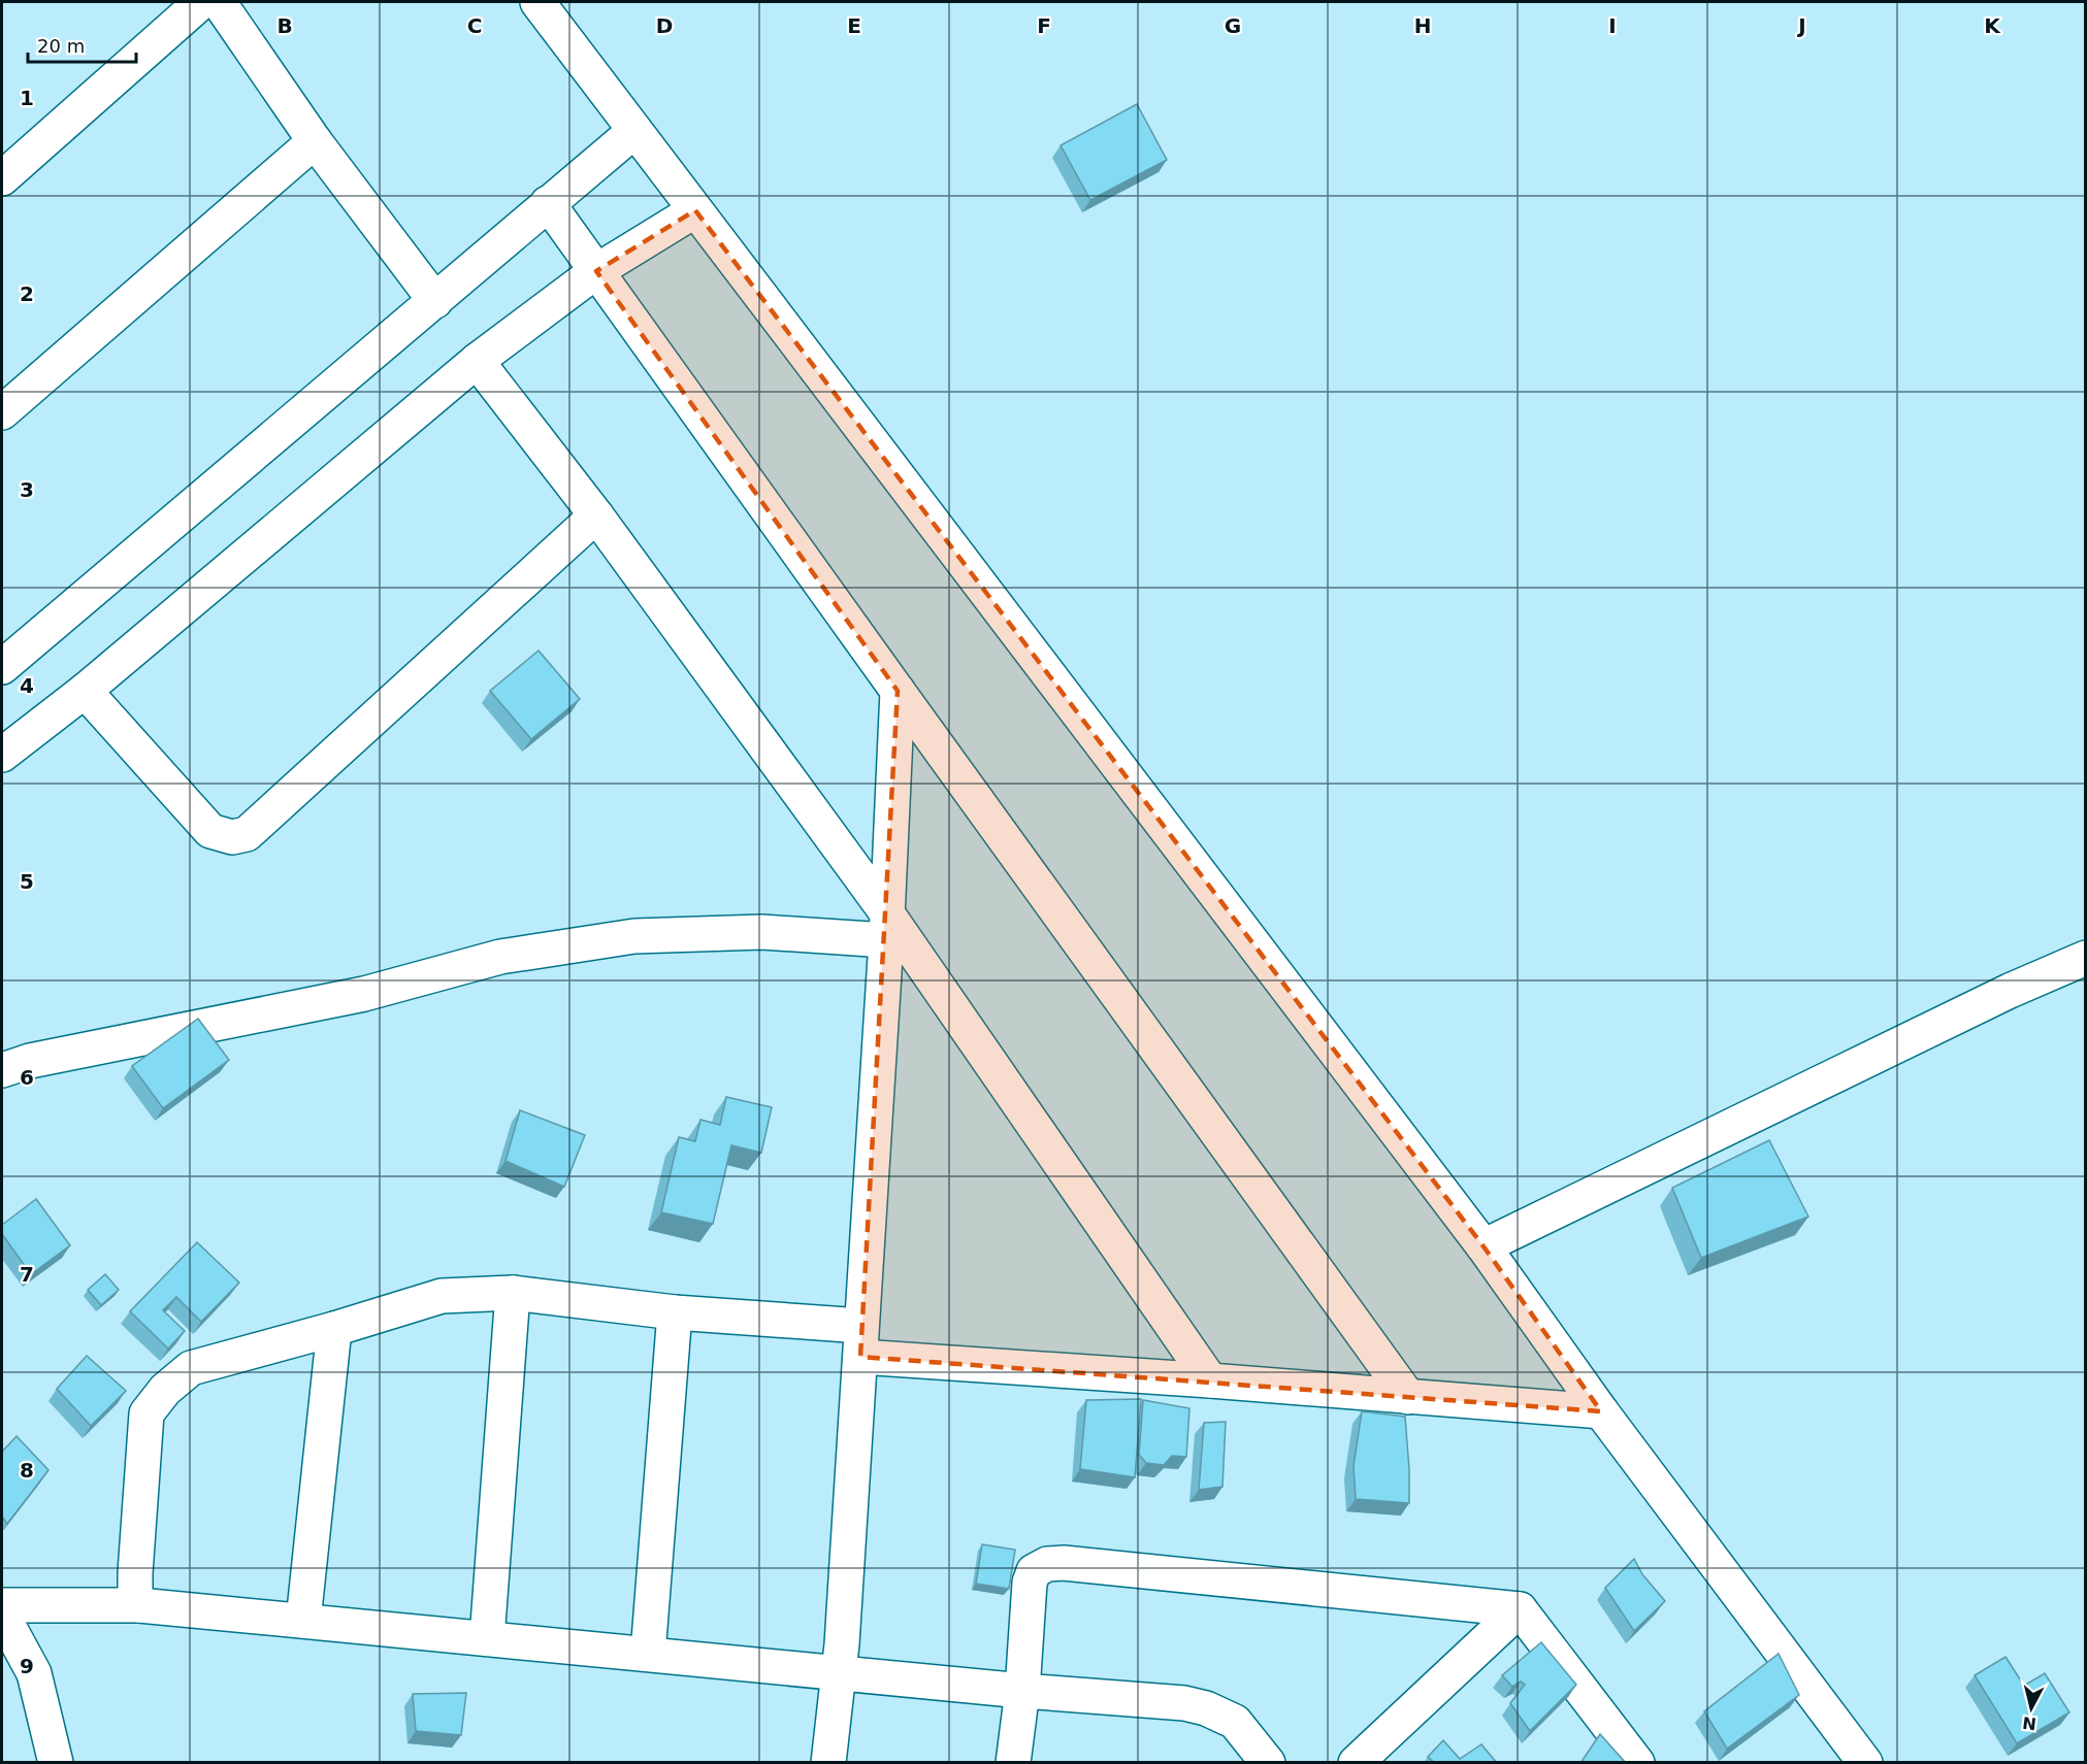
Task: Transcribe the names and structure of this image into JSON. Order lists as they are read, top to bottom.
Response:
{
  "scale_bar": "20 m",
  "north": "bottom",
  "grid": {
    "columns": [
      "B",
      "C",
      "D",
      "E",
      "F",
      "G",
      "H",
      "I",
      "J",
      "K"
    ],
    "rows": [
      "1",
      "2",
      "3",
      "4",
      "5",
      "6",
      "7",
      "8",
      "9"
    ]
  }
}
